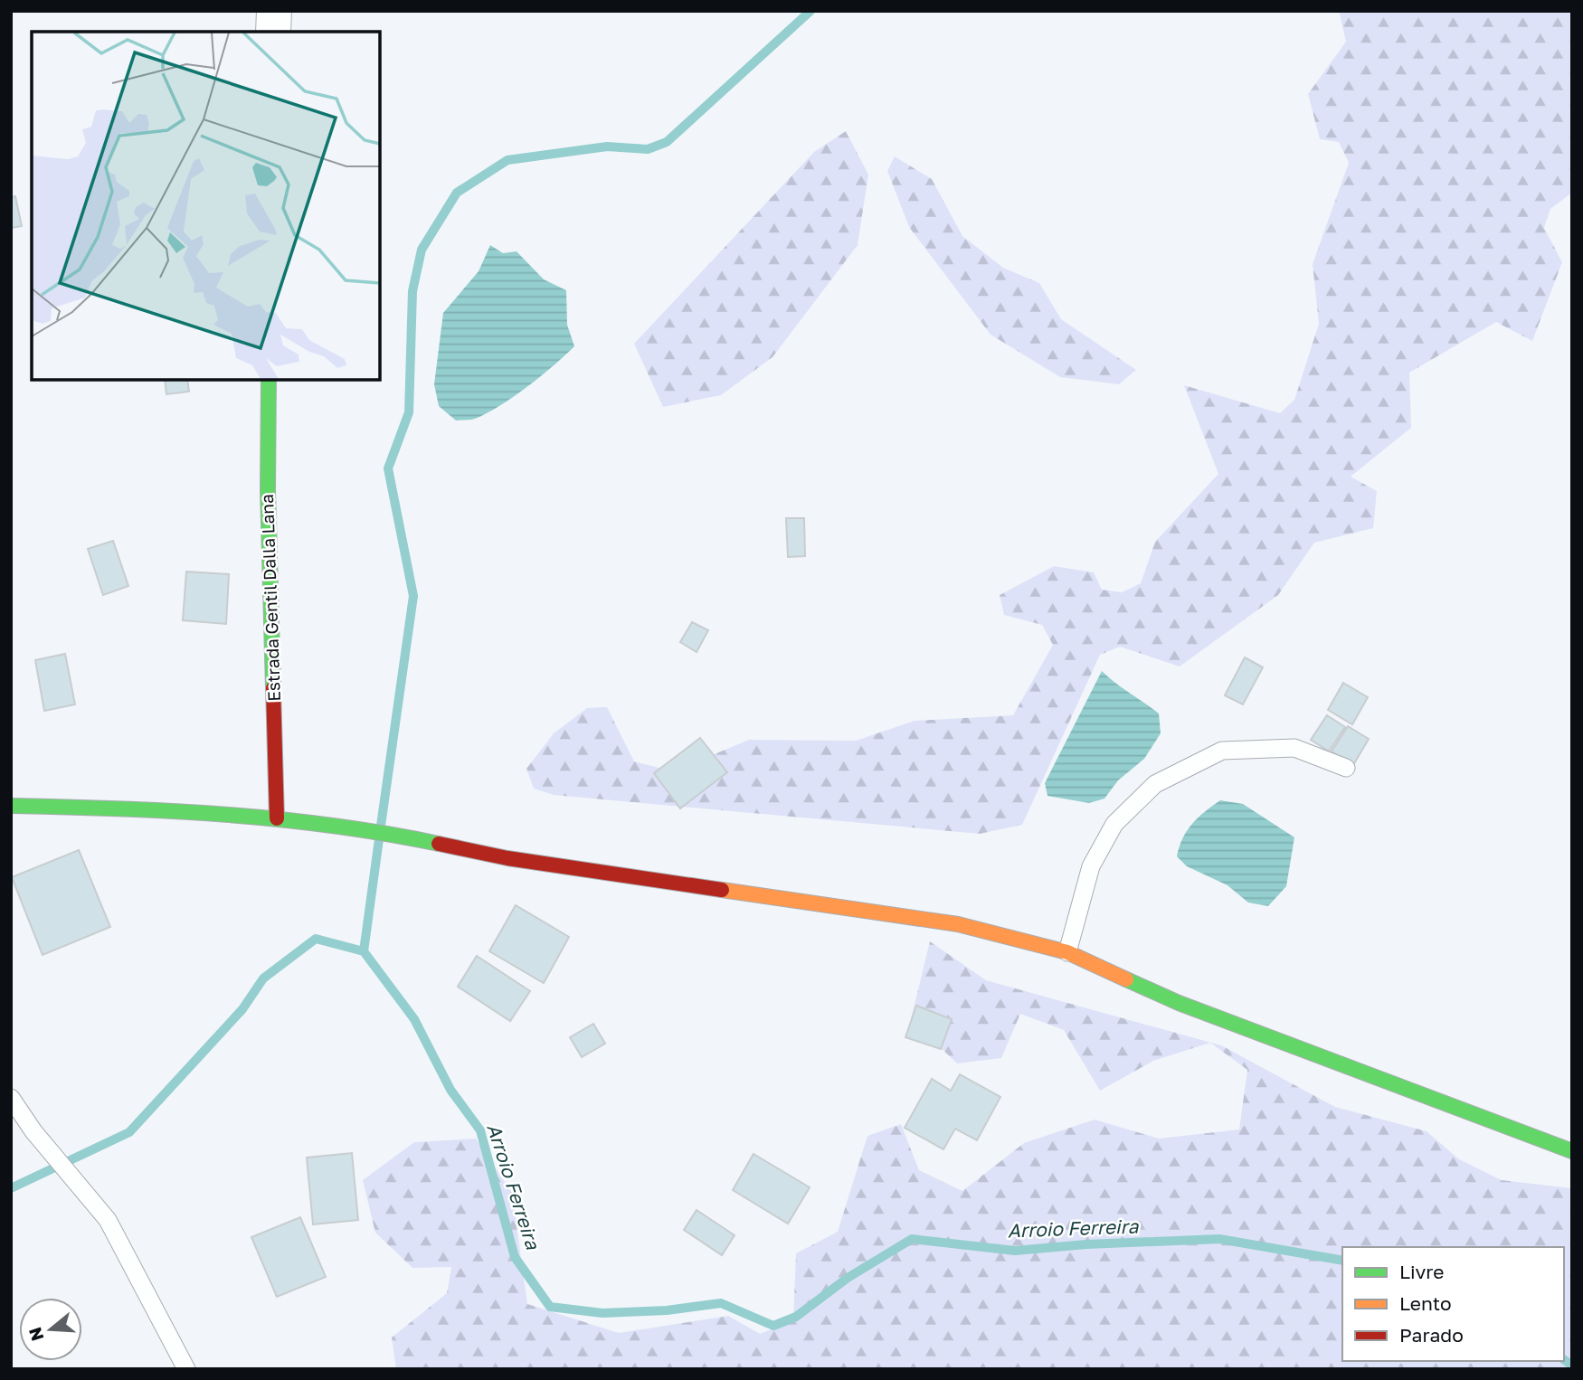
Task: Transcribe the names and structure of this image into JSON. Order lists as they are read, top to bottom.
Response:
{
  "streets": {
    "main road": ["Estrada Gentil Dalla Lana"]
  },
  "water": ["Arroio Ferreira"],
  "legend": ["Livre", "Lento", "Parado"],
  "north": "left"
}
